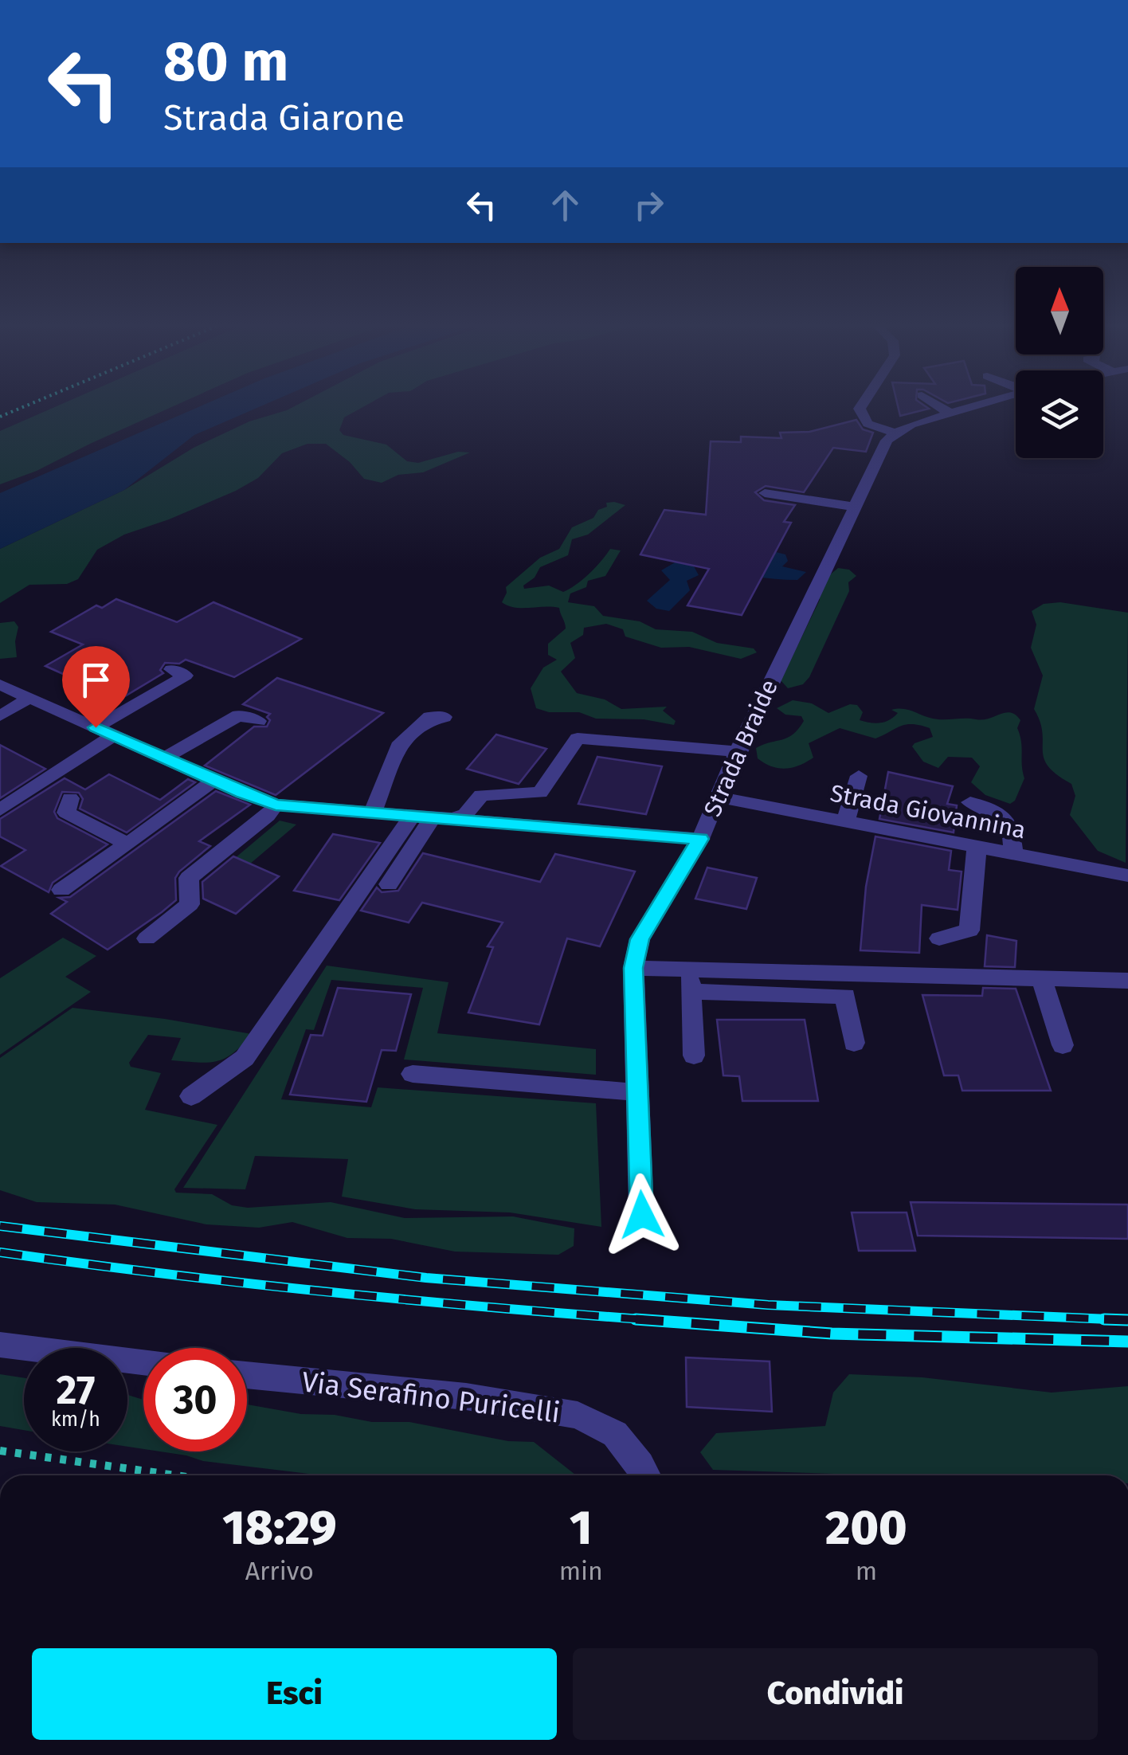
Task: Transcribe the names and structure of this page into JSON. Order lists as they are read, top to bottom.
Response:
{
  "streets": {
    "street": ["Strada Braide", "Strada Giovannina", "Via Serafino Puricelli"]
  },
  "crossings": [
    ["Strada Braide", "Strada Giovannina"]
  ],
  "north": "top",
  "page": {
    "turn": ["80 m", "Strada Giarone"],
    "speed": "27 km/h",
    "limit": "30",
    "eta": [
      "18:29",
      "Arrivo",
      "1",
      "min",
      "200",
      "m"
    ],
    "buttons": ["Esci", "Condividi"]
  }
}
